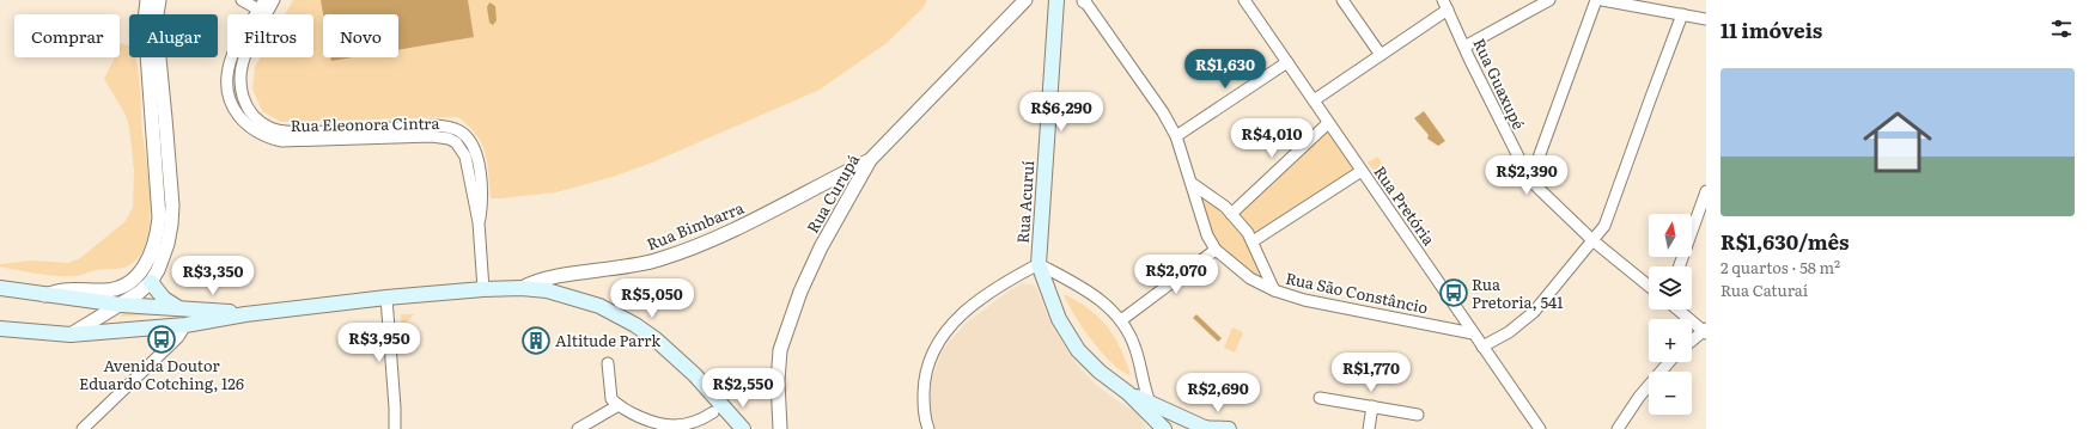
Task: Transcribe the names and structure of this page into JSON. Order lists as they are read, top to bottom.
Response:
{
  "streets": {
    "main road": ["Rua Acuruí"],
    "street": [
      "Rua Guaxupé",
      "Rua Eleonora Cintra",
      "Rua Curupá",
      "Rua Pretória",
      "Rua Bimbarra",
      "Rua São Constâncio"
    ]
  },
  "crossings": [
    ["Rua Curupá", "Rua Bimbarra"],
    ["Rua Pretória", "Rua São Constâncio"]
  ],
  "places": {
    "bus stop": ["Rua Pretoria, 541", "Avenida Doutor Eduardo Cotching, 126"],
    "building": ["Altitude Parrk"]
  },
  "north": "top",
  "page": {
    "heading": "11 imóveis",
    "chip": [
      "Comprar",
      "Alugar",
      "Filtros",
      "Novo"
    ],
    "price": [
      "R$1,630",
      "R$6,290",
      "R$4,010",
      "R$2,390",
      "R$2,070",
      "R$3,350",
      "R$5,050",
      "R$3,950",
      "R$1,770",
      "R$2,550",
      "R$2,690"
    ],
    "list": [
      {
        "name": "R$1,630/mês",
        "note": "2 quartos · 58 m² · Rua Caturaí"
      }
    ],
    "map_buttons": ["+", "−"]
  }
}
